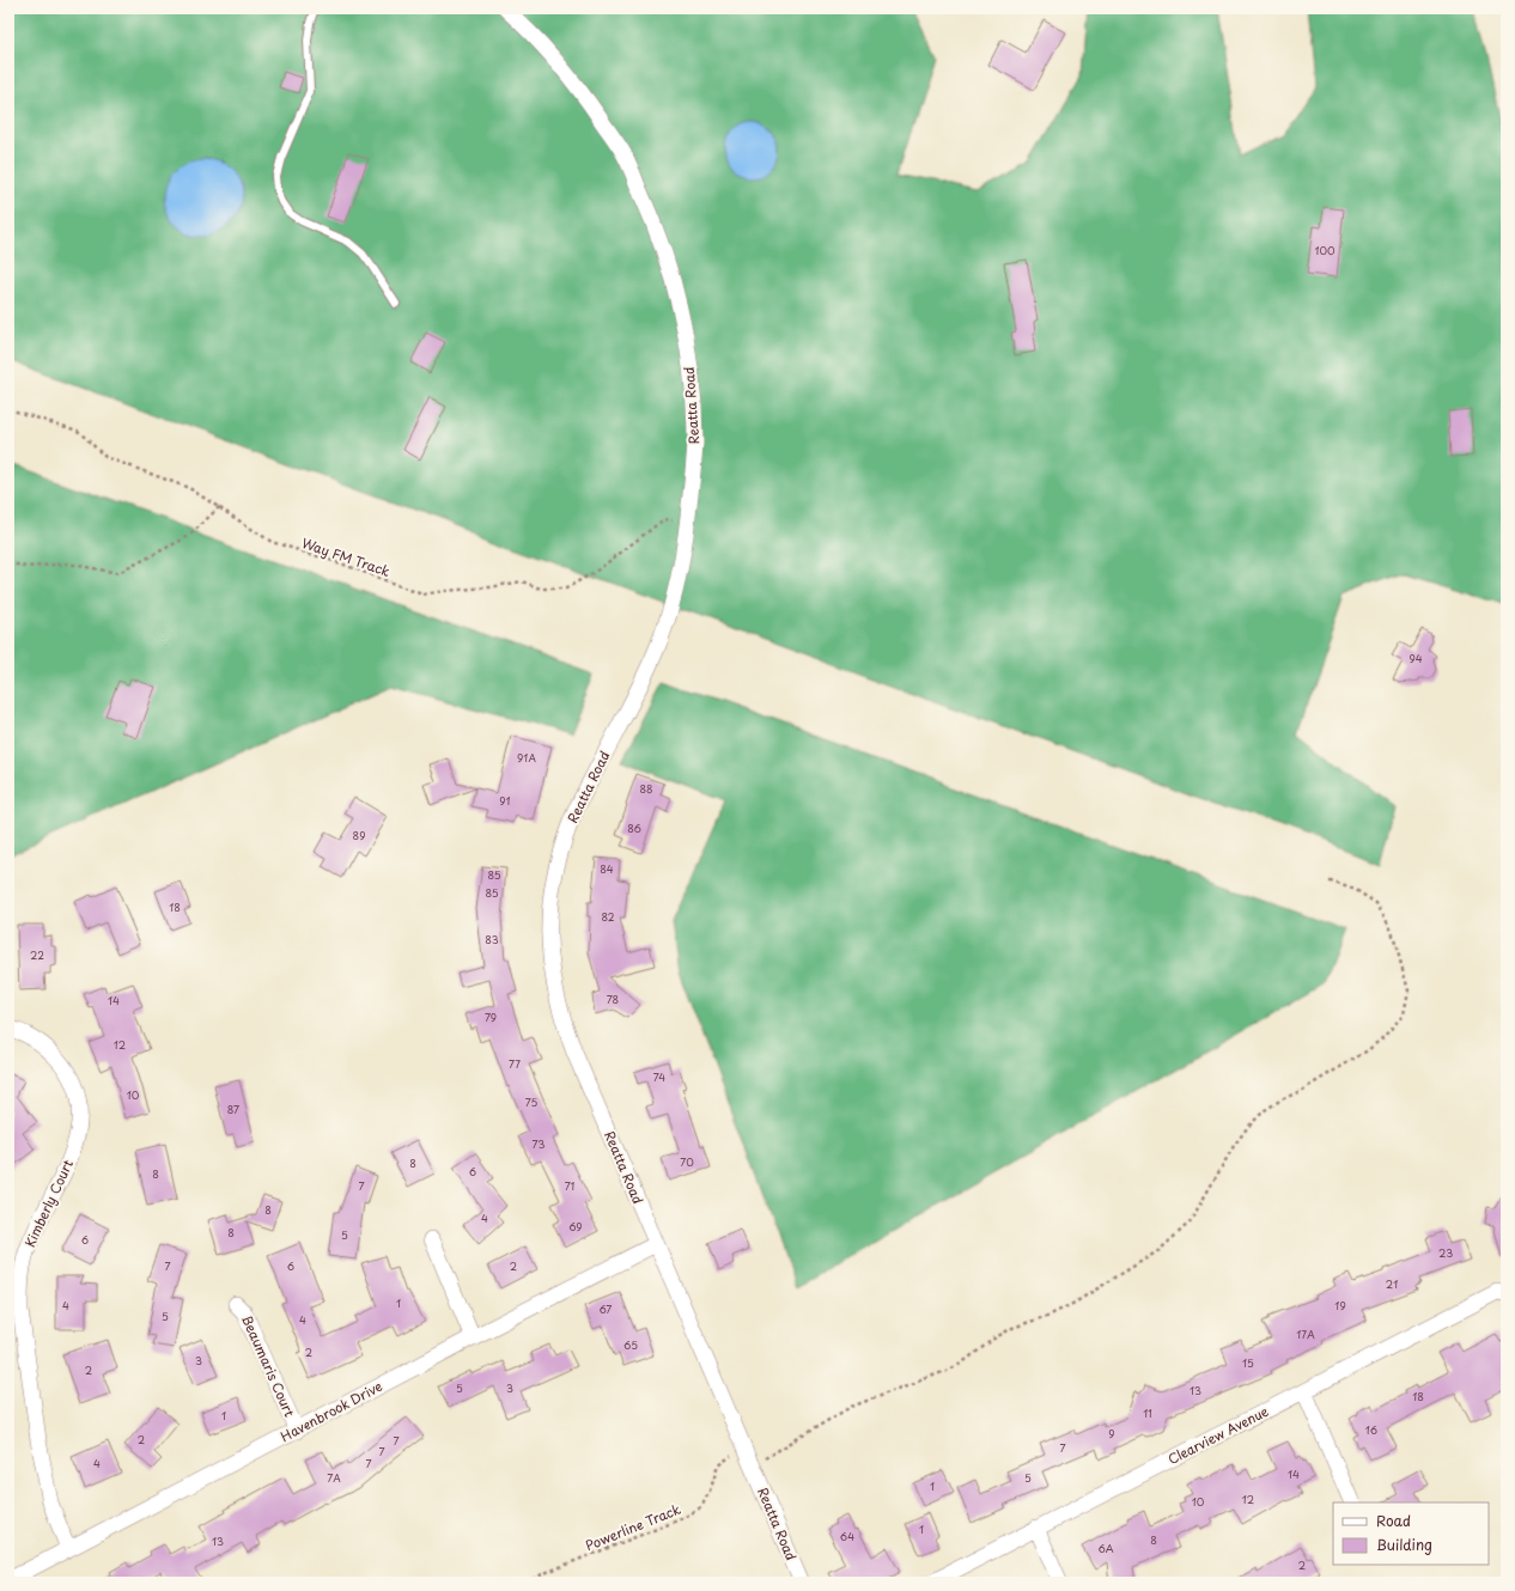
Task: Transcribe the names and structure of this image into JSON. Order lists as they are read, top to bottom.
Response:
{
  "streets": {
    "street": [
      "Reatta Road",
      "Kimberly Court",
      "Beaumaris Court",
      "Havenbrook Drive",
      "Clearview Avenue"
    ],
    "path": ["Way FM Track", "Powerline Track"]
  },
  "crossings": [
    ["Reatta Road", "Way FM Track"],
    ["Reatta Road", "Havenbrook Drive"],
    ["Reatta Road", "Powerline Track"],
    ["Kimberly Court", "Havenbrook Drive"],
    ["Beaumaris Court", "Havenbrook Drive"]
  ],
  "house_numbers": [
    "100",
    "94",
    "91A",
    "88",
    "91",
    "86",
    "89",
    "84",
    "85",
    "85",
    "18",
    "82",
    "83",
    "22",
    "78",
    "14",
    "79",
    "12",
    "77",
    "74",
    "10",
    "75",
    "87",
    "73",
    "70",
    "8",
    "6",
    "8",
    "7",
    "71",
    "8",
    "4",
    "69",
    "8",
    "5",
    "6",
    "23",
    "7",
    "6",
    "2",
    "21",
    "1",
    "4",
    "19",
    "67",
    "5",
    "4",
    "17A",
    "65",
    "2",
    "3",
    "15",
    "2",
    "5",
    "3",
    "13",
    "18",
    "11",
    "1",
    "16",
    "9",
    "2",
    "7",
    "7",
    "7",
    "4",
    "7",
    "14",
    "7A",
    "5",
    "1",
    "12",
    "10",
    "1",
    "64",
    "8",
    "13",
    "6A",
    "2"
  ],
  "legend": ["Road", "Building"]
}
